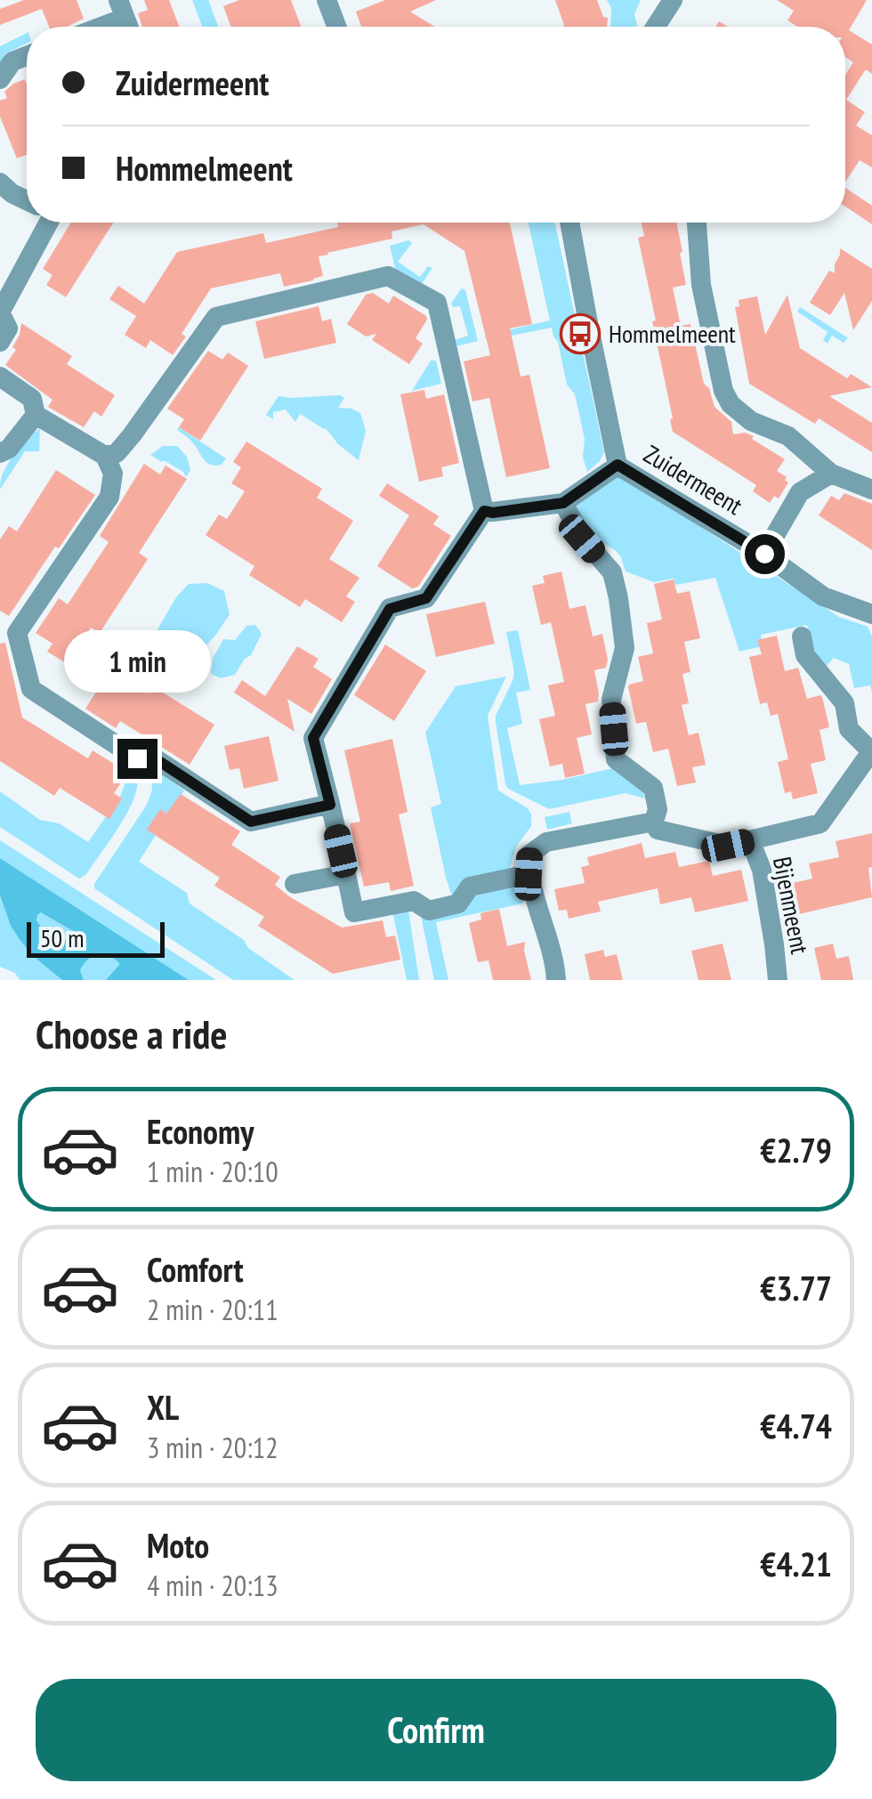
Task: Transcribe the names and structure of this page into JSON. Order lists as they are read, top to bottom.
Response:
{
  "streets": {
    "street": ["Zuidermeent", "Bijenmeent"]
  },
  "places": {
    "bus stop": ["Hommelmeent"]
  },
  "scale_bar": "50 m",
  "page": {
    "banner": ["Zuidermeent", "Hommelmeent"],
    "bubble": "1 min",
    "scale": "50 m",
    "heading": "Choose a ride",
    "list": [
      {
        "name": "Economy",
        "note": "1 min · 20:10",
        "value": "€2.79"
      },
      {
        "name": "Comfort",
        "note": "2 min · 20:11",
        "value": "€3.77"
      },
      {
        "name": "XL",
        "note": "3 min · 20:12",
        "value": "€4.74"
      },
      {
        "name": "Moto",
        "note": "4 min · 20:13",
        "value": "€4.21"
      }
    ],
    "buttons": "Confirm"
  }
}
